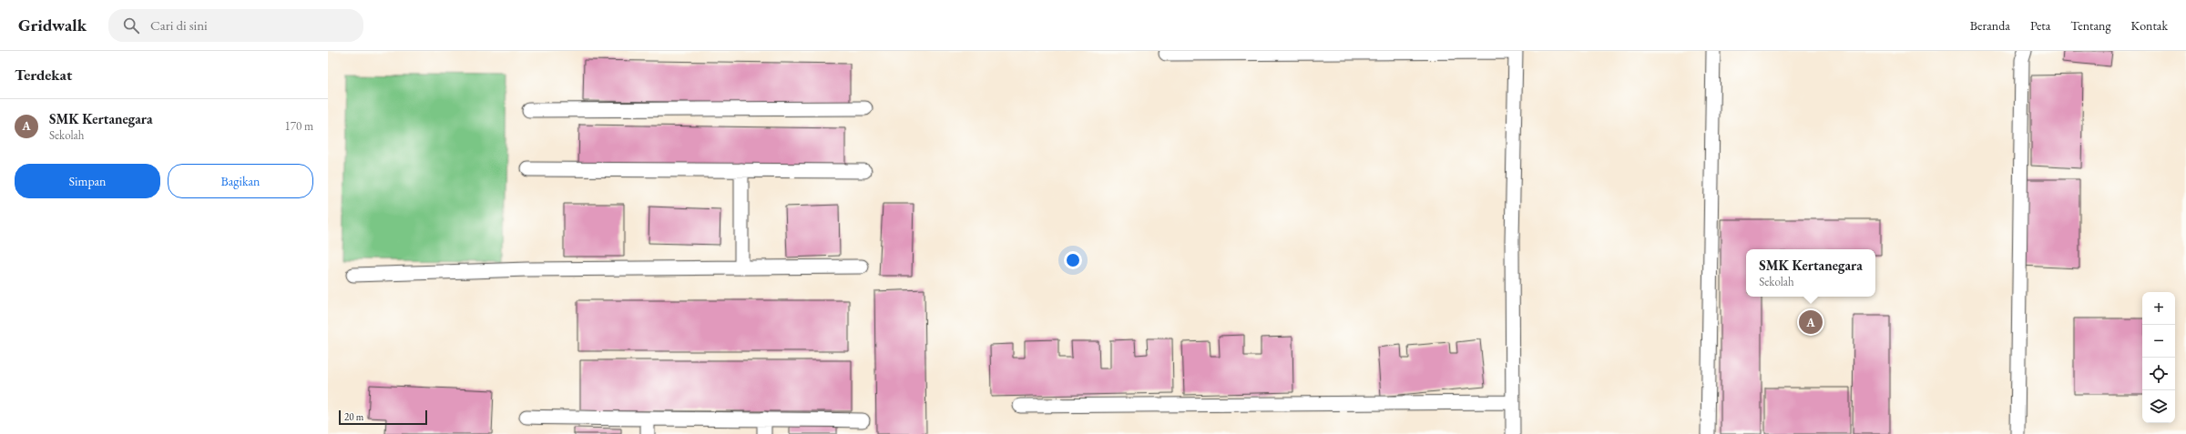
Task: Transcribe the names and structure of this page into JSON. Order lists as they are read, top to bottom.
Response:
{
  "scale_bar": "20 m",
  "page": {
    "header": "Gridwalk",
    "search": "Cari di sini",
    "nav": [
      "Beranda",
      "Peta",
      "Tentang",
      "Kontak"
    ],
    "heading": "Terdekat",
    "list": [
      {
        "mark": "A",
        "name": "SMK Kertanegara",
        "note": "Sekolah",
        "value": "170 m"
      }
    ],
    "buttons": ["Simpan", "Bagikan"],
    "popup": ["SMK Kertanegara", "Sekolah"],
    "map_buttons": ["+", "−"],
    "pins": "A",
    "scale": "20 m"
  }
}
